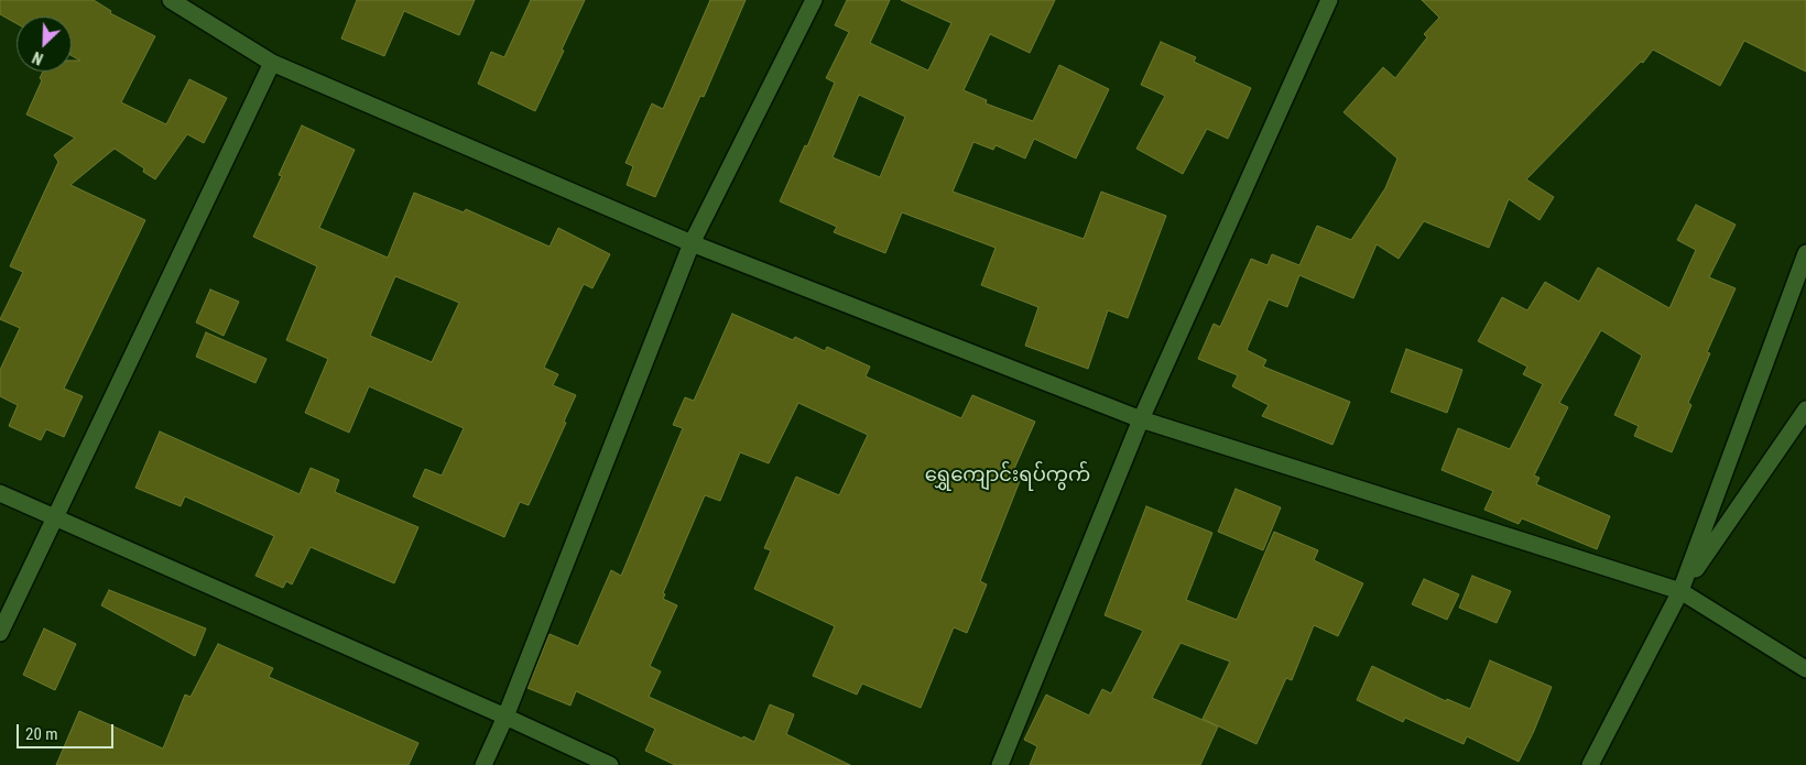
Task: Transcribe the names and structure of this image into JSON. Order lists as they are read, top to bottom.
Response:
{
  "districts": ["ရွှေကျောင်းရပ်ကွက်"],
  "scale_bar": "20 m",
  "north": "bottom left"
}
